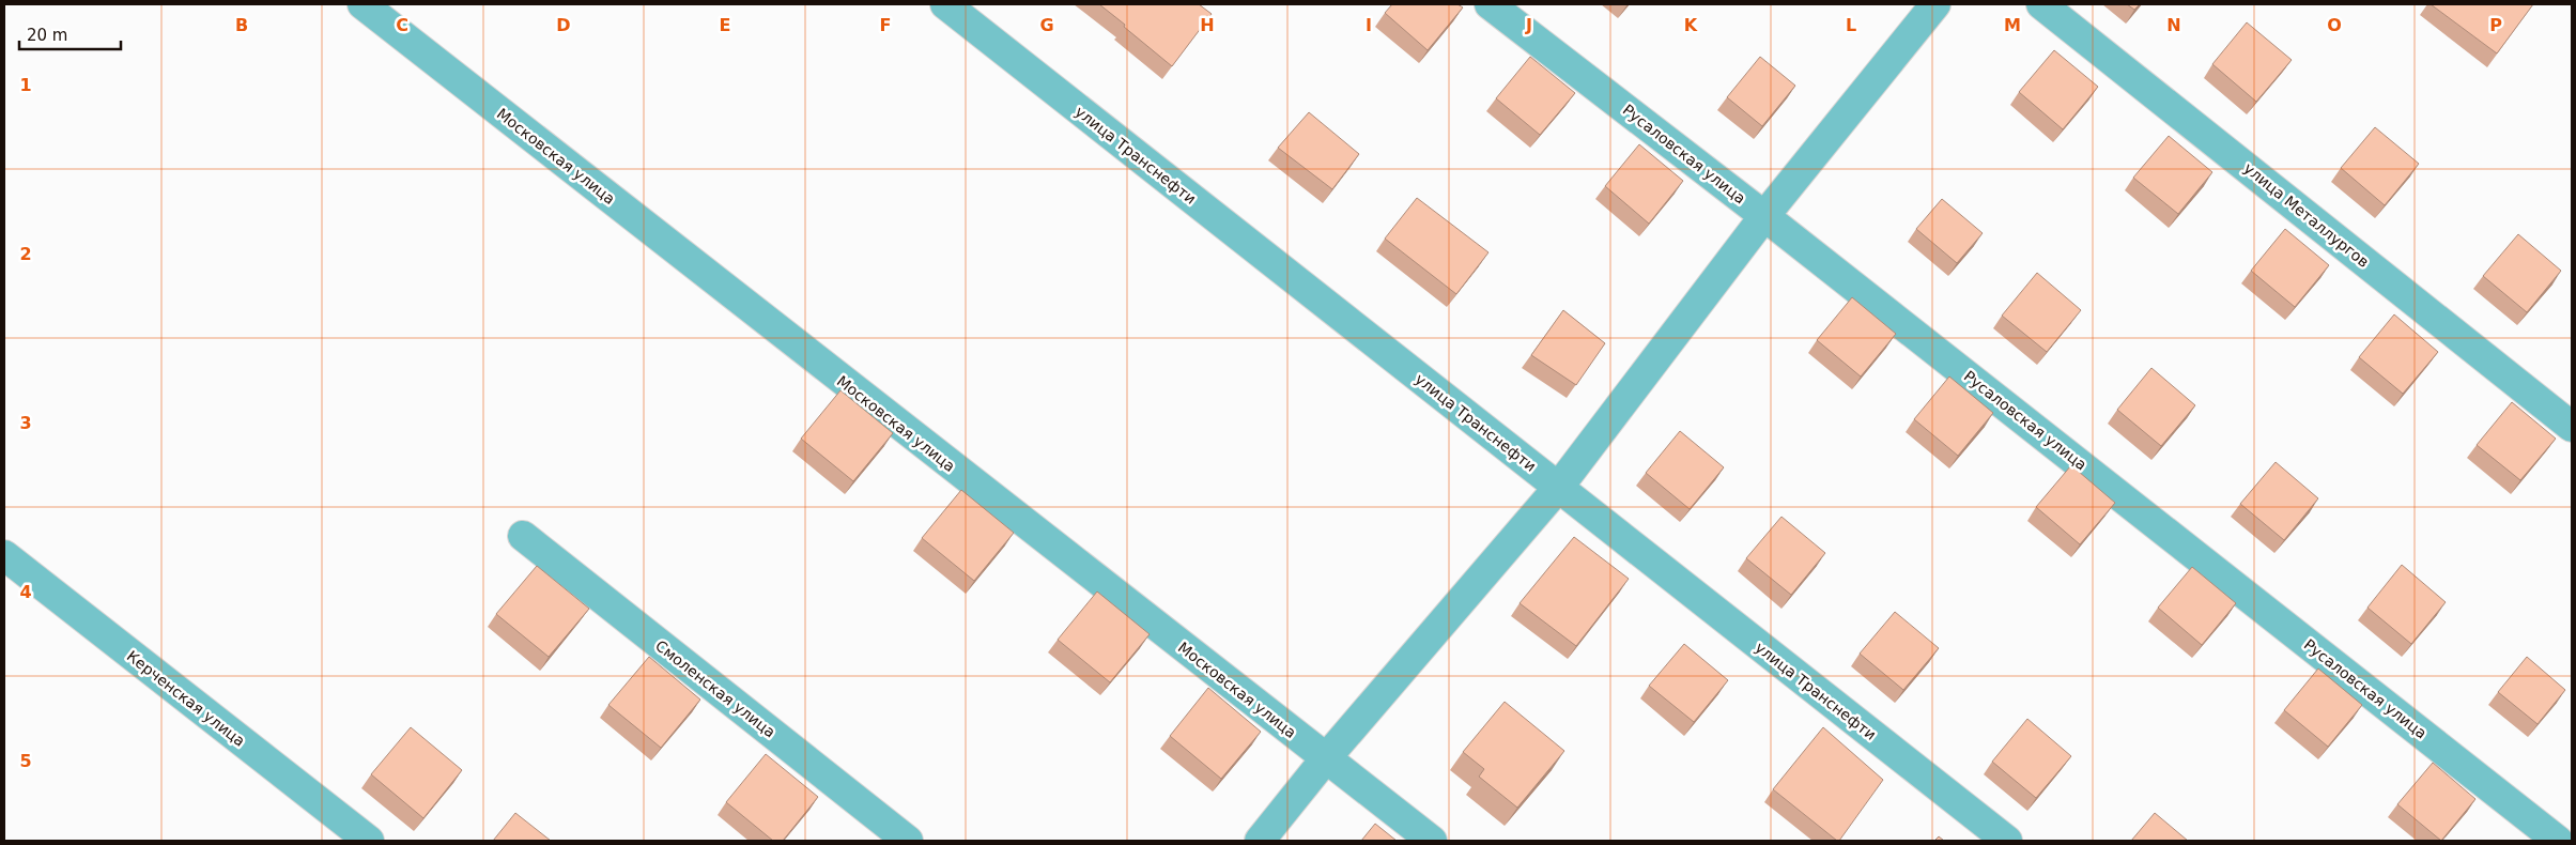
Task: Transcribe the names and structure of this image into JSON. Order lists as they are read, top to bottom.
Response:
{
  "streets": {
    "street": [
      "Русаловская улица",
      "улица Транснефти",
      "Московская улица",
      "улица Металлургов",
      "Смоленская улица",
      "Керченская улица"
    ]
  },
  "scale_bar": "20 m",
  "grid": {
    "columns": [
      "B",
      "C",
      "D",
      "E",
      "F",
      "G",
      "H",
      "I",
      "J",
      "K",
      "L",
      "M",
      "N",
      "O",
      "P"
    ],
    "rows": [
      "1",
      "2",
      "3",
      "4",
      "5"
    ]
  }
}
